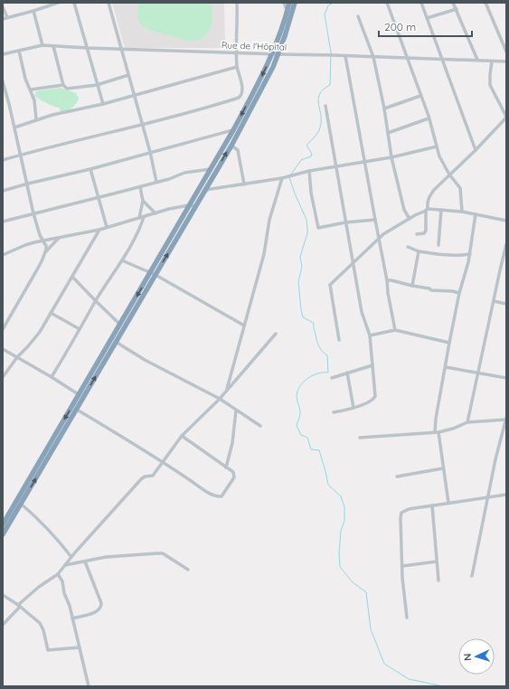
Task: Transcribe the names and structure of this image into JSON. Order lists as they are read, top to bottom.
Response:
{
  "streets": {
    "street": ["Rue de l'Hôpital"]
  },
  "scale_bar": "200 m",
  "north": "left"
}
